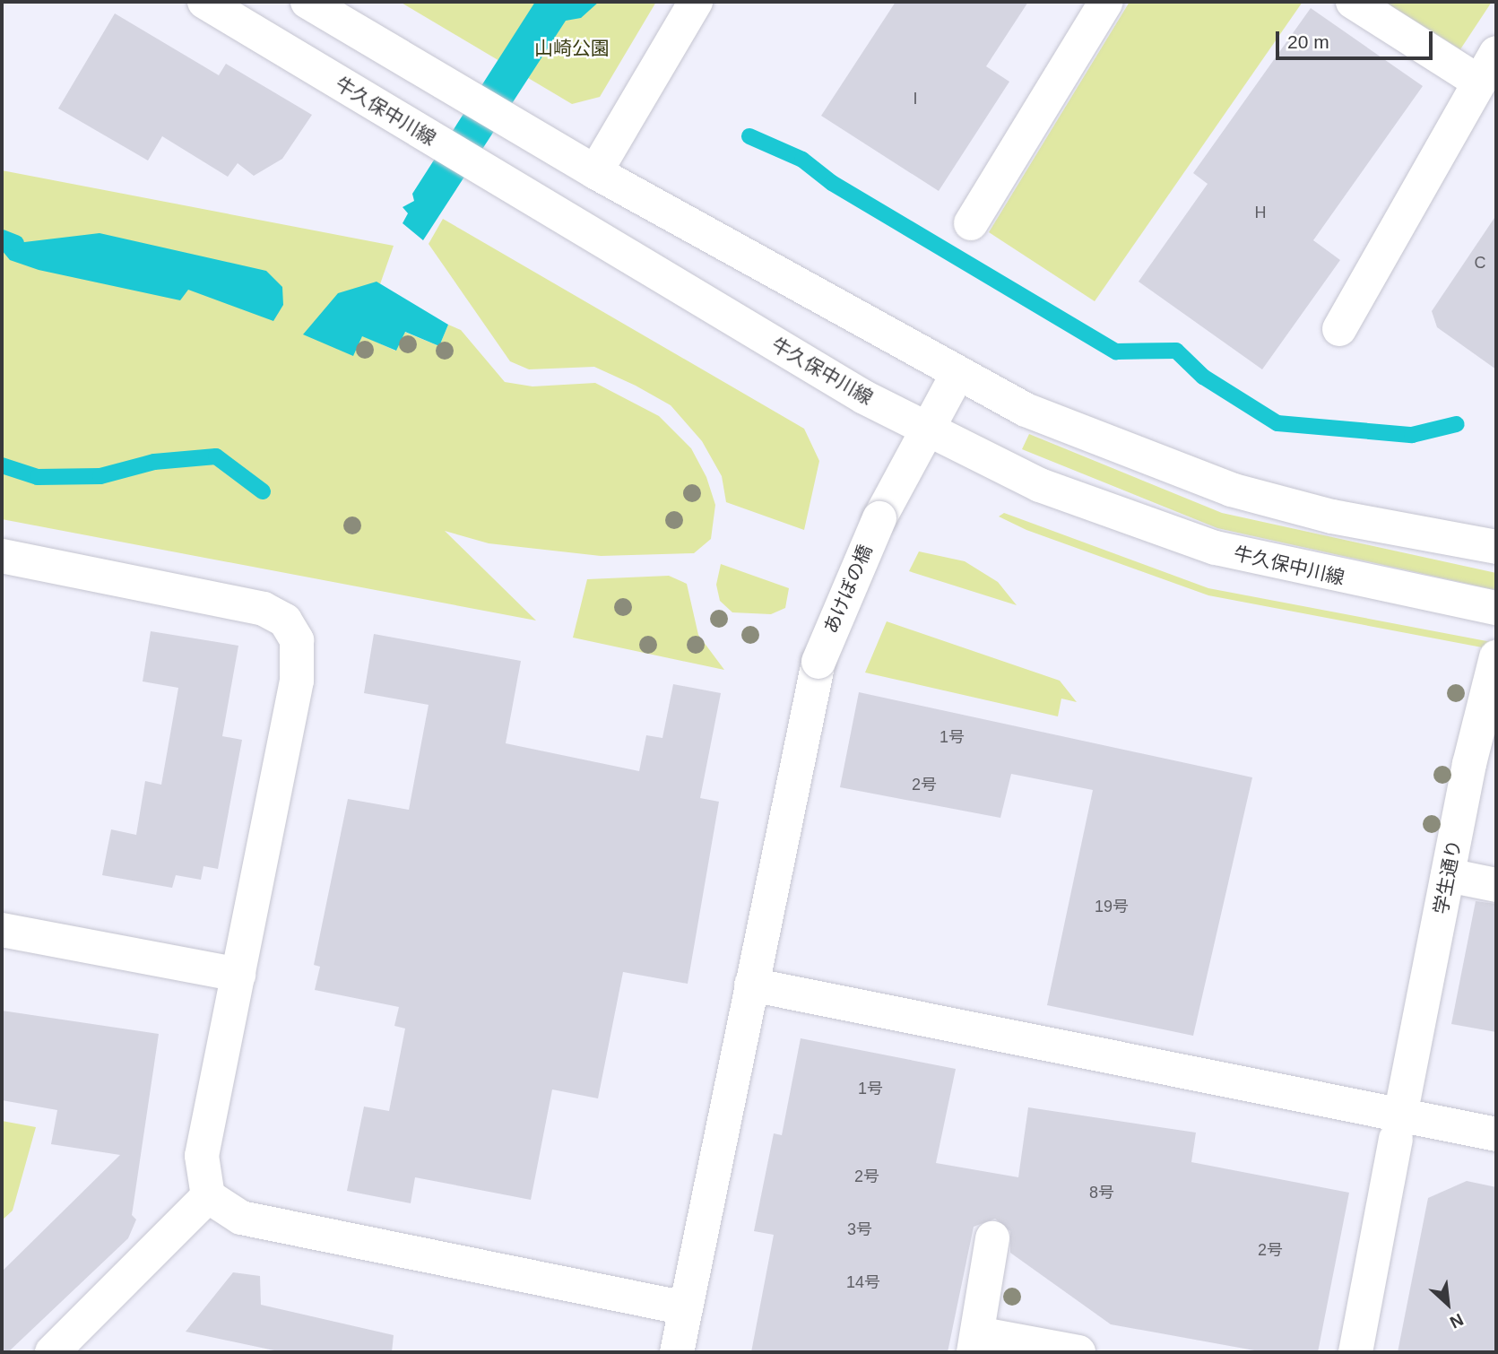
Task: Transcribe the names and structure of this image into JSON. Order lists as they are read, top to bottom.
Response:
{
  "streets": {
    "street": ["牛久保中川線", "あけぼの橋", "学生通り"]
  },
  "crossings": [
    ["牛久保中川線", "あけぼの橋"]
  ],
  "parks": ["山崎公園"],
  "house_numbers": [
    "I",
    "H",
    "C",
    "1号",
    "2号",
    "19号",
    "1号",
    "2号",
    "8号",
    "3号",
    "2号",
    "14号"
  ],
  "scale_bar": "20 m",
  "north": "bottom right"
}
